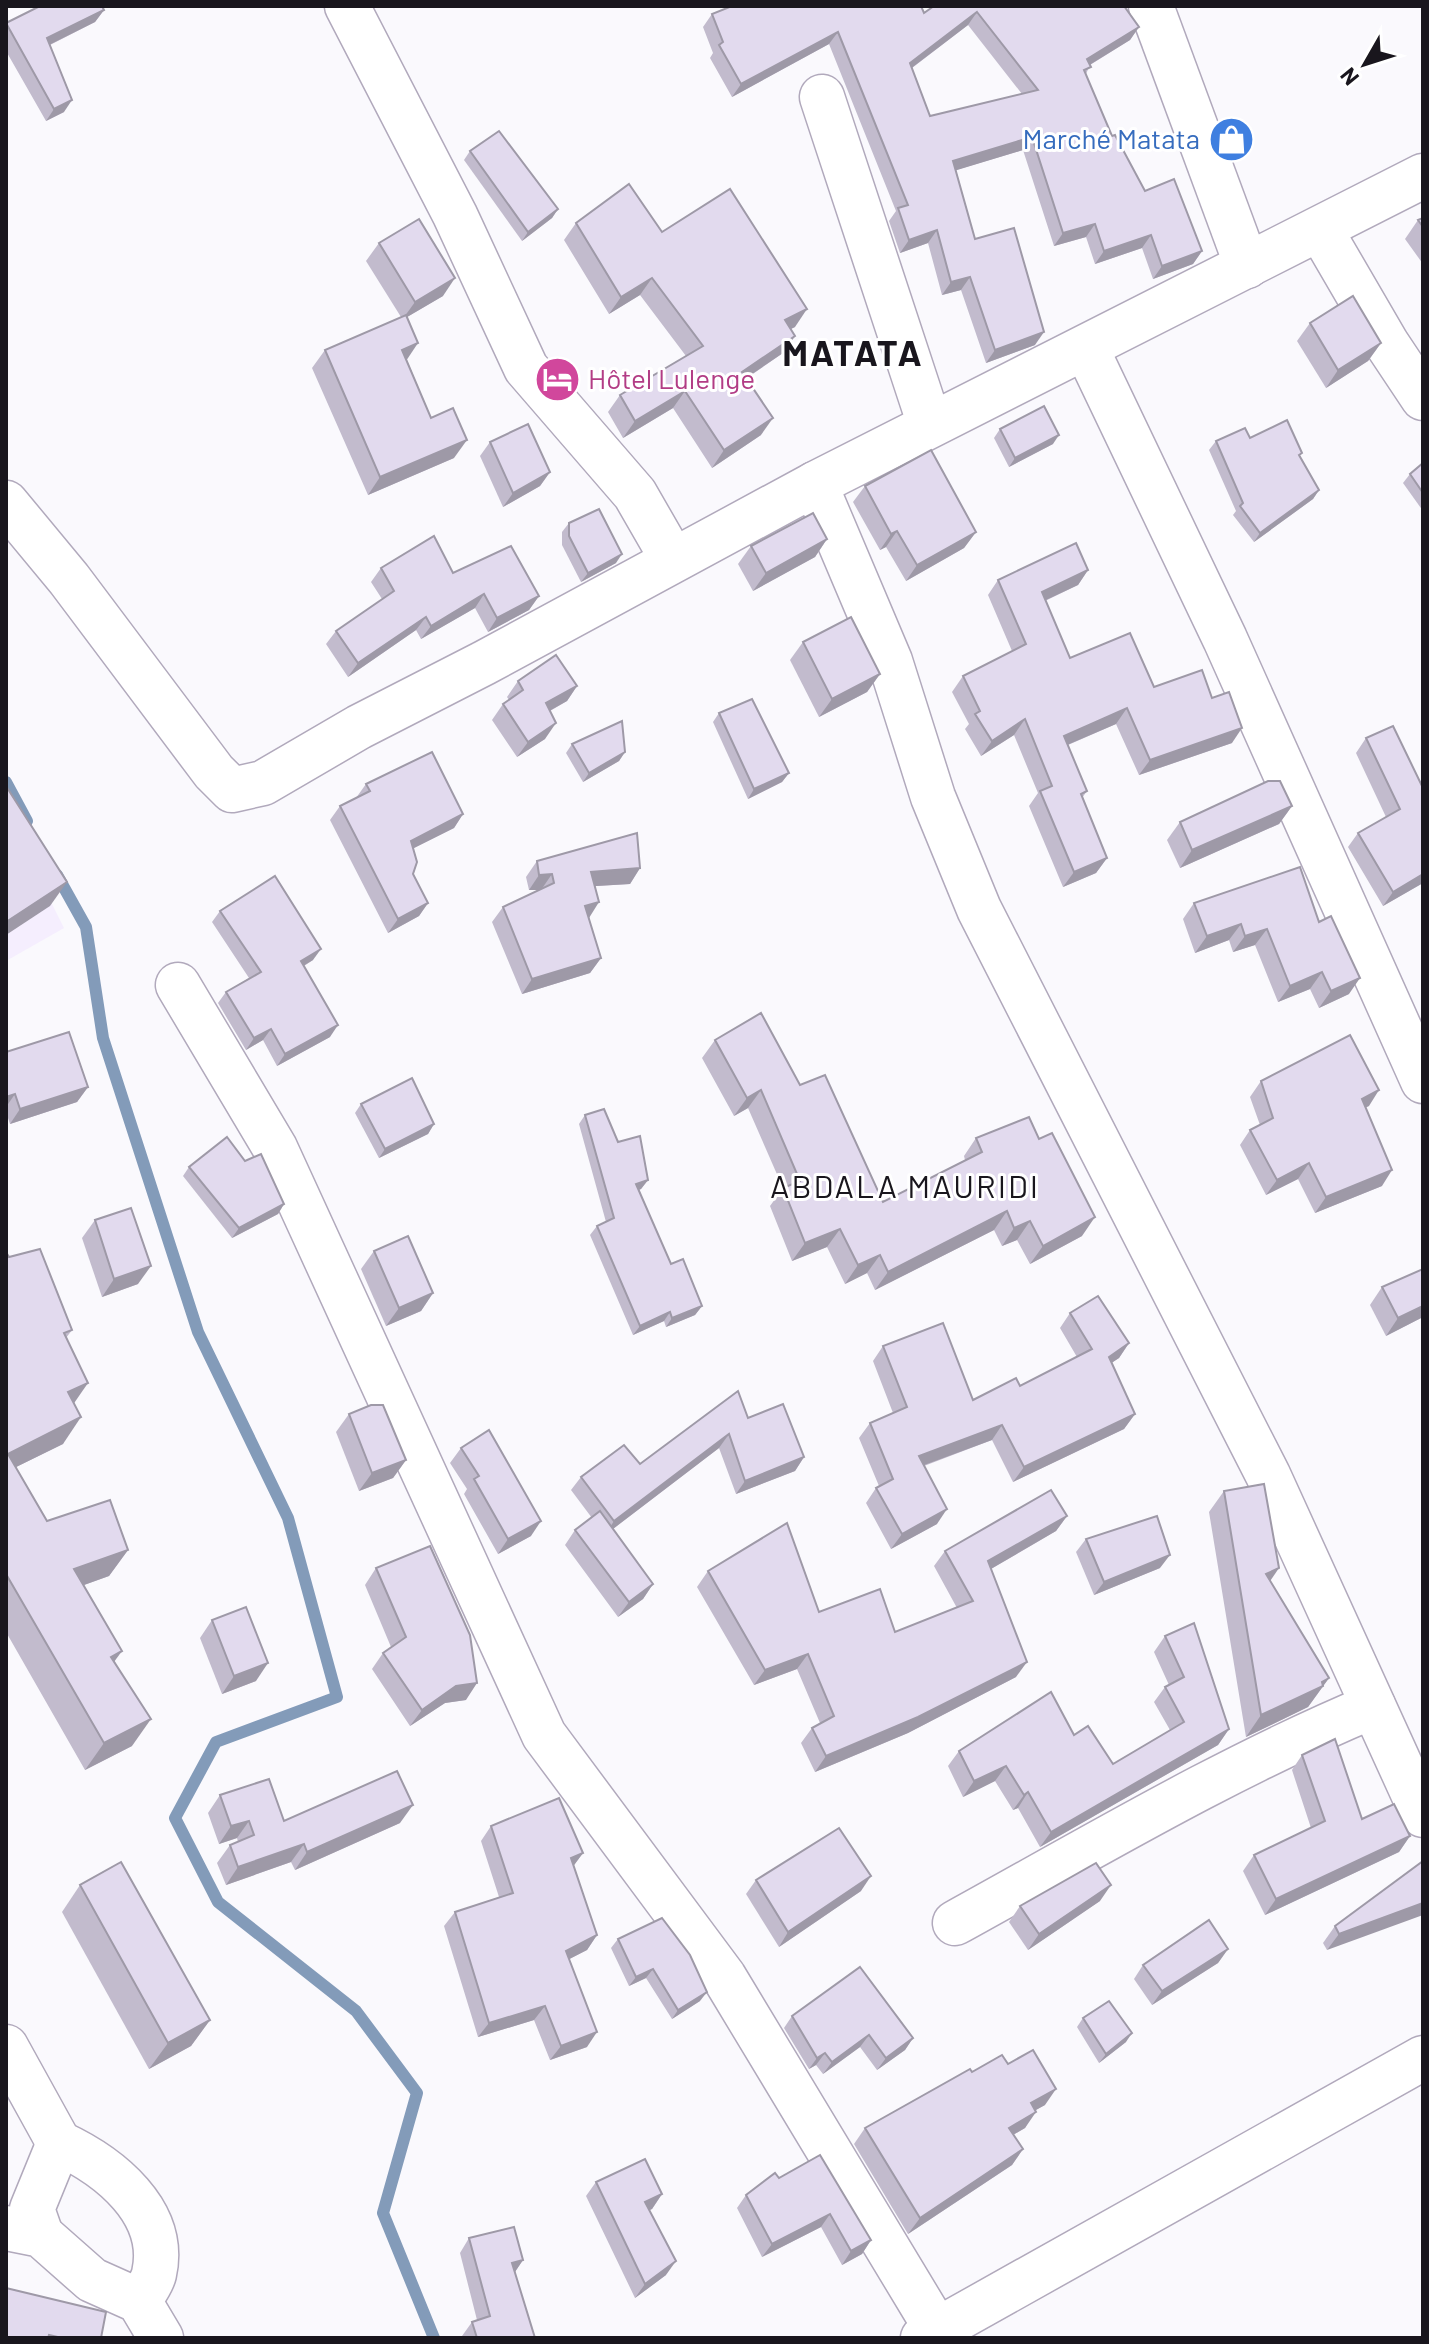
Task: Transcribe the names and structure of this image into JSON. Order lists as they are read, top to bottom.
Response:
{
  "districts": ["MATATA", "ABDALA MAURIDI"],
  "places": {
    "shop": ["Marché Matata"],
    "hotel": ["Hôtel Lulenge"]
  },
  "north": "bottom left"
}
